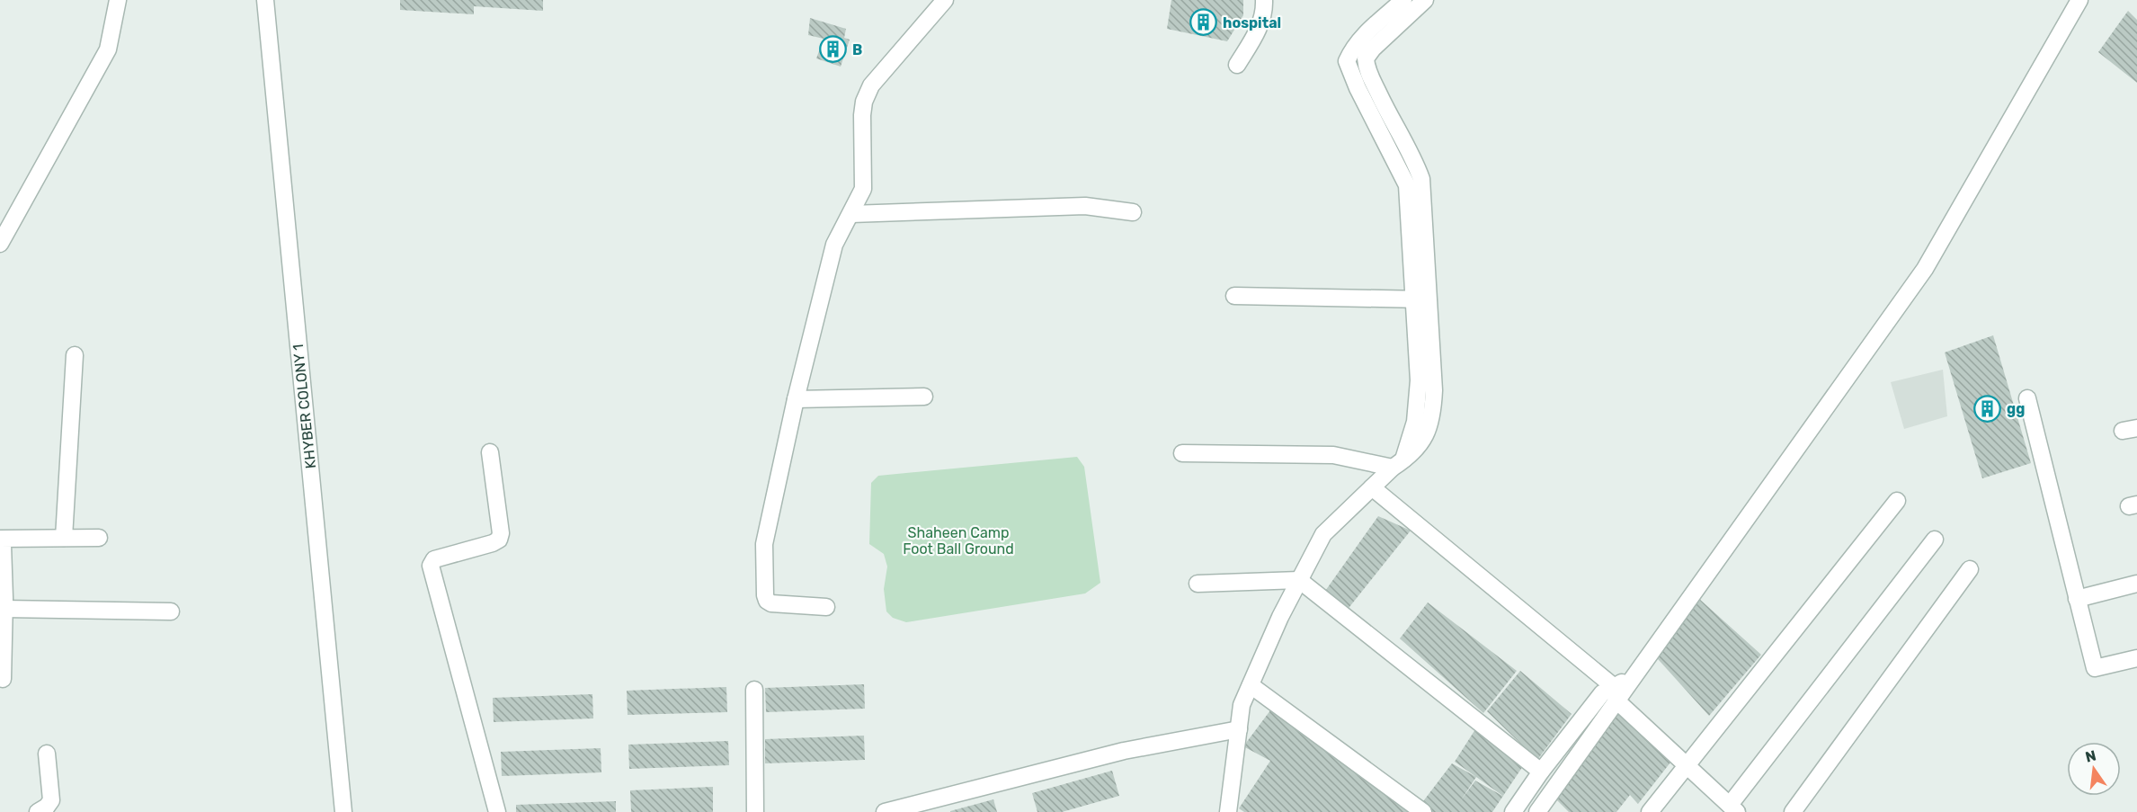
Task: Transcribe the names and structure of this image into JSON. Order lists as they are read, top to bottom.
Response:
{
  "streets": {
    "street": ["KHYBER COLONY 1"]
  },
  "parks": ["Shaheen Camp Foot Ball Ground"],
  "places": {
    "building": ["hospital", "B", "gg"]
  },
  "north": "top"
}
